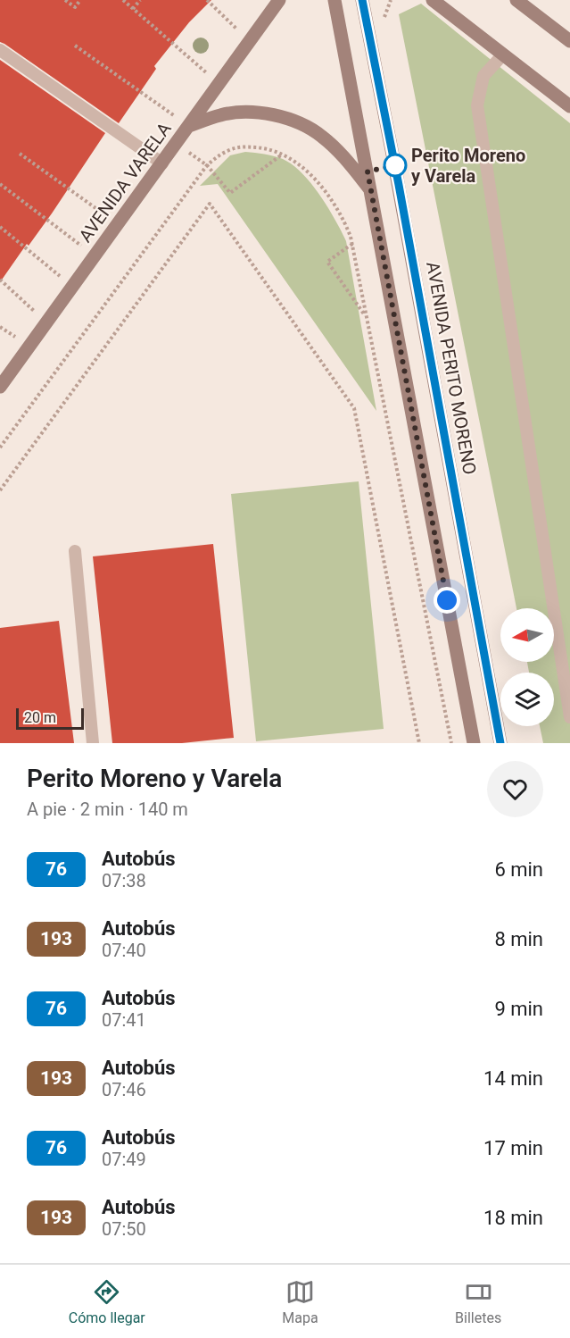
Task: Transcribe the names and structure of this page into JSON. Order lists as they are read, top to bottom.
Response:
{
  "streets": {
    "main road": ["AVENIDA VARELA", "AVENIDA PERITO MORENO"]
  },
  "places": ["Perito Moreno y Varela"],
  "lines": ["bus line 76"],
  "scale_bar": "20 m",
  "north": "left",
  "page": {
    "scale": "20 m",
    "heading": ["Perito Moreno y Varela", "A pie · 2 min · 140 m"],
    "list": [
      {
        "mark": "76",
        "name": "Autobús",
        "note": "07:38",
        "value": "6 min"
      },
      {
        "mark": "193",
        "name": "Autobús",
        "note": "07:40",
        "value": "8 min"
      },
      {
        "mark": "76",
        "name": "Autobús",
        "note": "07:41",
        "value": "9 min"
      },
      {
        "mark": "193",
        "name": "Autobús",
        "note": "07:46",
        "value": "14 min"
      },
      {
        "mark": "76",
        "name": "Autobús",
        "note": "07:49",
        "value": "17 min"
      },
      {
        "mark": "193",
        "name": "Autobús",
        "note": "07:50",
        "value": "18 min"
      }
    ],
    "tabs": ["Cómo llegar", "Mapa", "Billetes"]
  }
}
